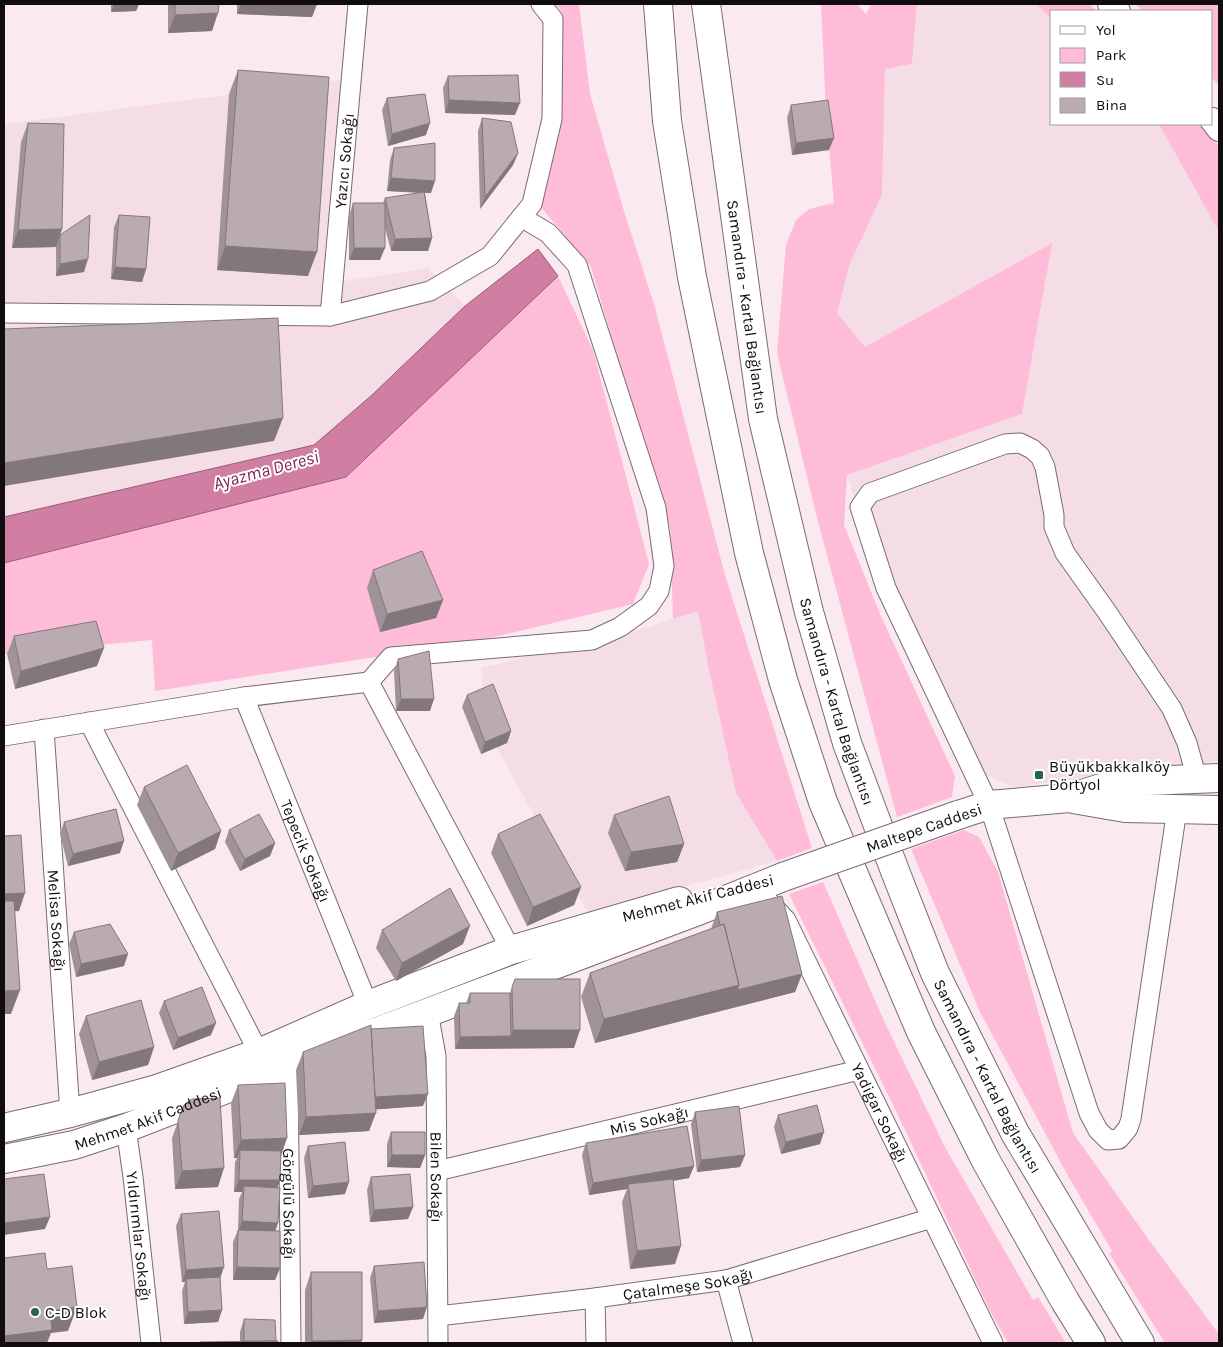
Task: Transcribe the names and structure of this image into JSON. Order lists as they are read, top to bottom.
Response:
{
  "streets": {
    "main road": ["Samandıra - Kartal Bağlantısı", "Maltepe Caddesi", "Mehmet Akif Caddesi"],
    "street": [
      "Yazıcı Sokağı",
      "Tepecik Sokağı",
      "Melisa Sokağı",
      "Yadigar Sokağı",
      "Mis Sokağı",
      "Bilen Sokağı",
      "Görgülü Sokağı",
      "Yıldırımlar Sokağı",
      "Çatalmeşe Sokağı"
    ]
  },
  "crossings": [
    ["Maltepe Caddesi", "Mehmet Akif Caddesi"],
    ["Tepecik Sokağı", "Mehmet Akif Caddesi"],
    ["Mehmet Akif Caddesi", "Melisa Sokağı"],
    ["Mehmet Akif Caddesi", "Yadigar Sokağı"],
    ["Mehmet Akif Caddesi", "Bilen Sokağı"],
    ["Mehmet Akif Caddesi", "Görgülü Sokağı"],
    ["Mehmet Akif Caddesi", "Yıldırımlar Sokağı"],
    ["Yadigar Sokağı", "Mis Sokağı"],
    ["Yadigar Sokağı", "Çatalmeşe Sokağı"],
    ["Mis Sokağı", "Bilen Sokağı"],
    ["Bilen Sokağı", "Çatalmeşe Sokağı"]
  ],
  "water": ["Ayazma Deresi"],
  "places": {
    "transit": ["Büyükbakkalköy Dörtyol"],
    "other": ["C-D Blok"]
  },
  "legend": [
    "Yol",
    "Park",
    "Su",
    "Bina"
  ]
}
